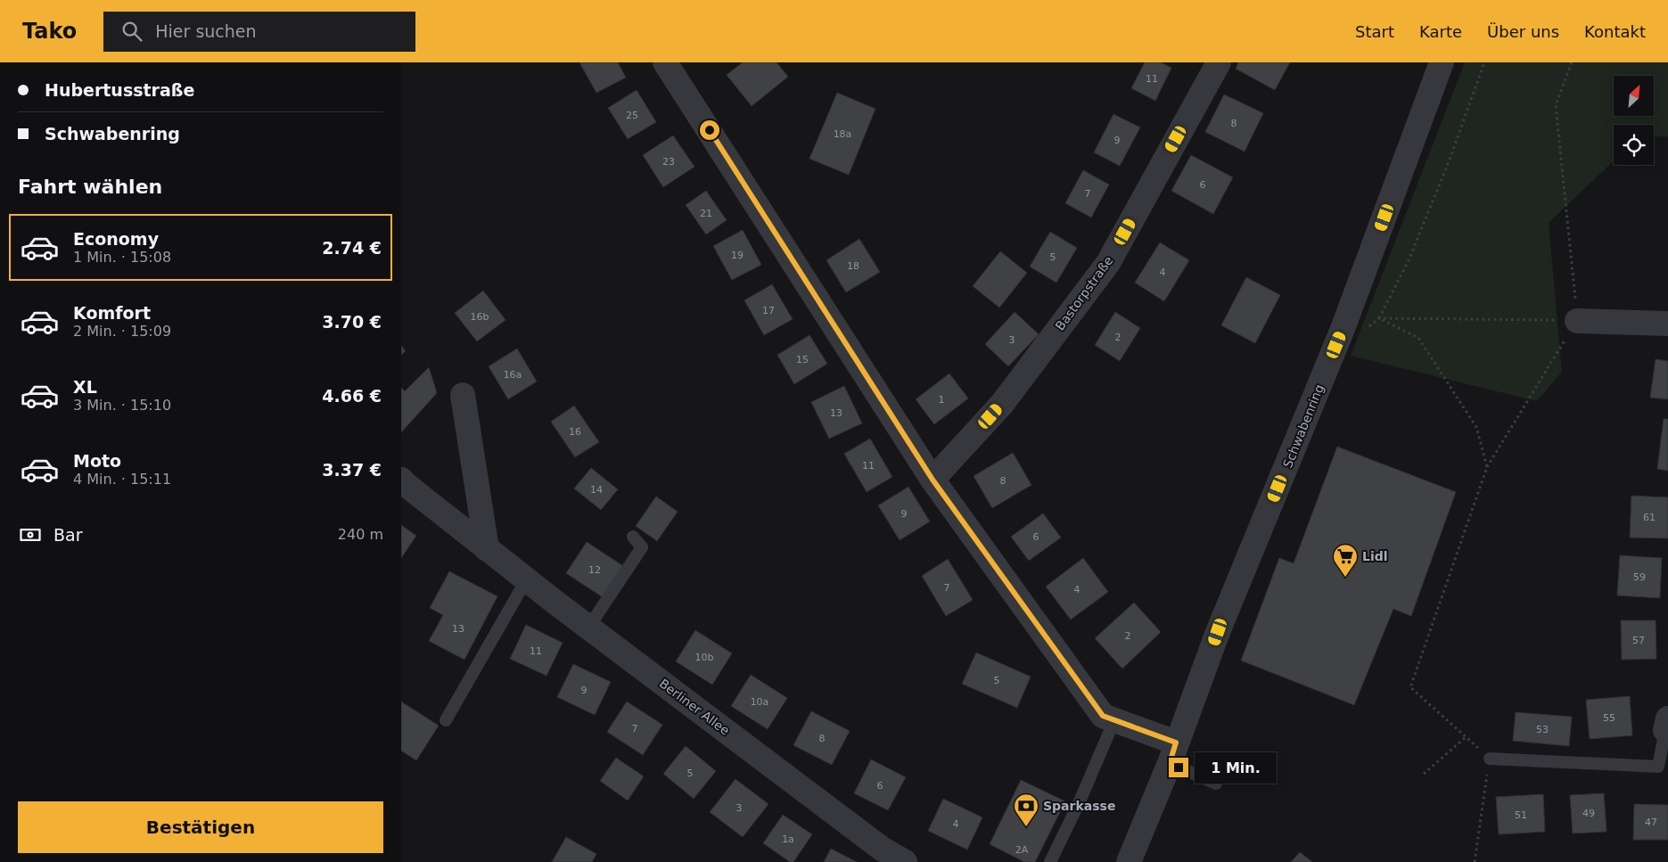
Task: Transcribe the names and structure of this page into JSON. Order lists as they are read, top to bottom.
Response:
{
  "streets": {
    "street": ["Bastorpstraße", "Schwabenring", "Berliner Allee"]
  },
  "places": {
    "supermarket": ["Lidl"],
    "bank": ["Sparkasse"]
  },
  "house_numbers": [
    "11",
    "25",
    "8",
    "18a",
    "9",
    "23",
    "6",
    "7",
    "21",
    "19",
    "5",
    "18",
    "4",
    "17",
    "16b",
    "2",
    "3",
    "15",
    "16a",
    "1",
    "13",
    "16",
    "11",
    "8",
    "14",
    "9",
    "61",
    "6",
    "12",
    "59",
    "7",
    "4",
    "13",
    "2",
    "57",
    "11",
    "10b",
    "5",
    "9",
    "10a",
    "55",
    "7",
    "53",
    "8",
    "5",
    "6",
    "3",
    "49",
    "51",
    "47",
    "4",
    "1a",
    "2A"
  ],
  "north": "top right",
  "page": {
    "header": "Tako",
    "search": "Hier suchen",
    "nav": [
      "Start",
      "Karte",
      "Über uns",
      "Kontakt"
    ],
    "banner": ["Hubertusstraße", "Schwabenring"],
    "heading": "Fahrt wählen",
    "list": [
      {
        "name": "Economy",
        "note": "1 Min. · 15:08",
        "value": "2.74 €"
      },
      {
        "name": "Komfort",
        "note": "2 Min. · 15:09",
        "value": "3.70 €"
      },
      {
        "name": "XL",
        "note": "3 Min. · 15:10",
        "value": "4.66 €"
      },
      {
        "name": "Moto",
        "note": "4 Min. · 15:11",
        "value": "3.37 €"
      }
    ],
    "pay": ["Bar", "240 m"],
    "bubble": "1 Min.",
    "buttons": "Bestätigen"
  }
}
